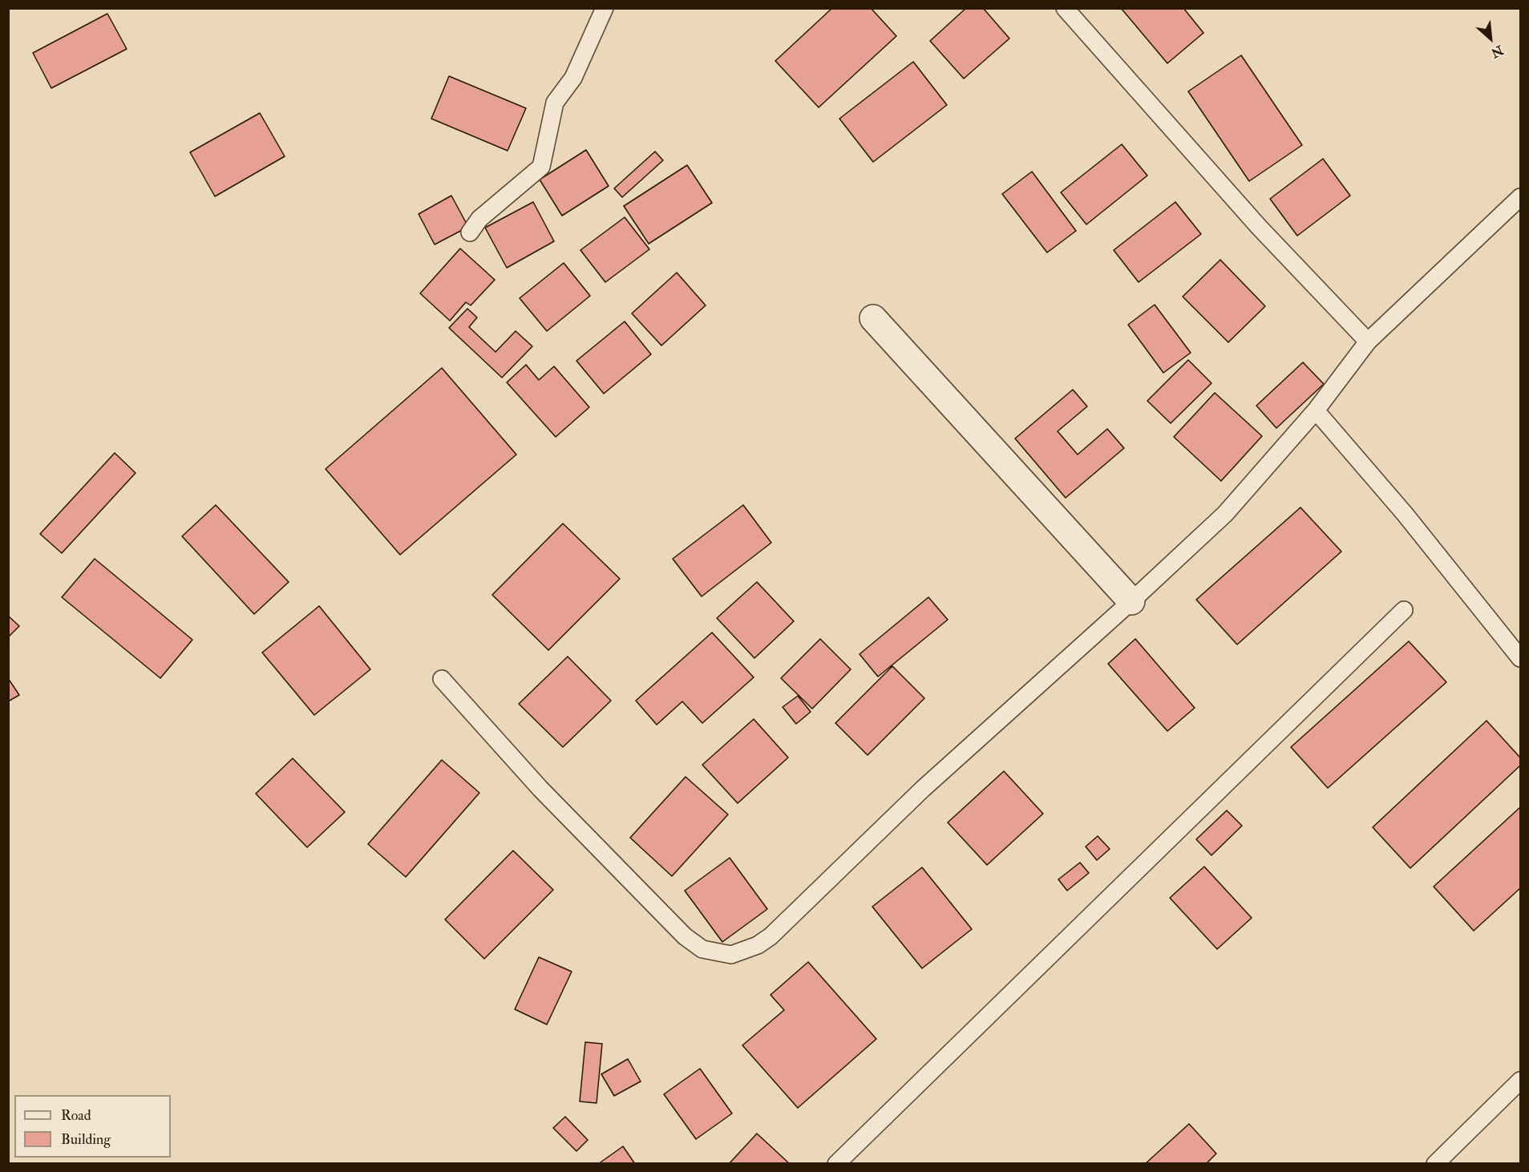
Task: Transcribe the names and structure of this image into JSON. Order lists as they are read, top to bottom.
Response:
{
  "legend": ["Road", "Building"],
  "north": "bottom right"
}
